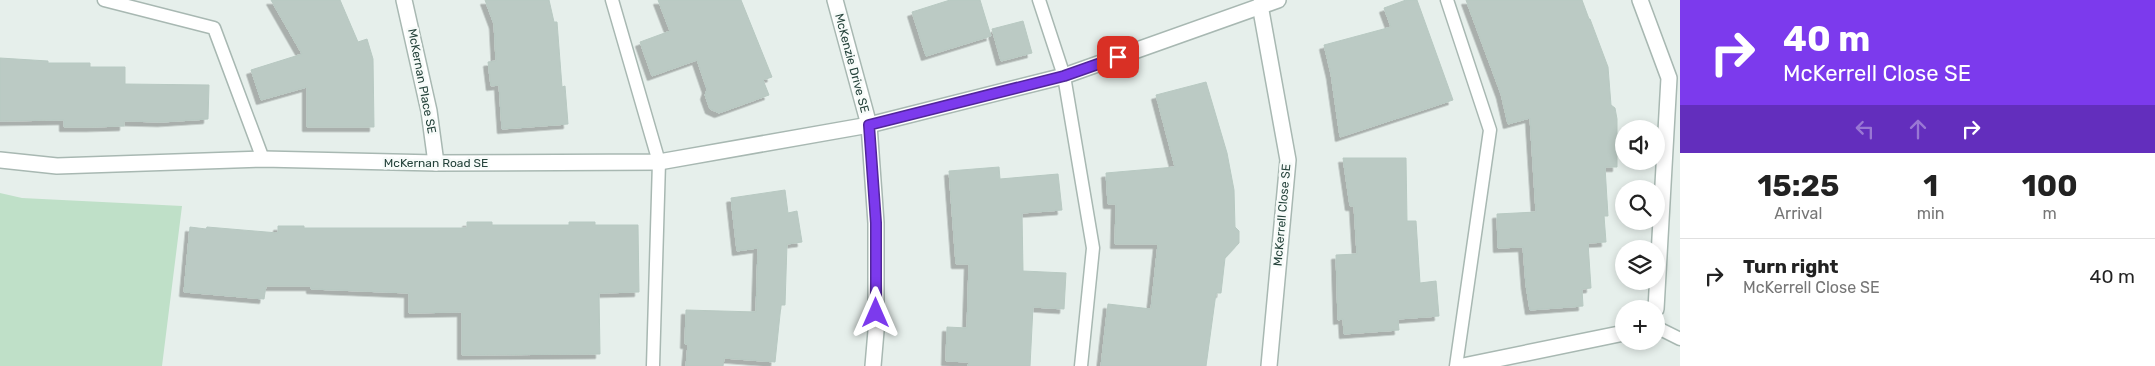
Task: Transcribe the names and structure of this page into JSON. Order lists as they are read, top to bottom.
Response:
{
  "streets": {
    "street": [
      "McKenzie Drive SE",
      "McKernan Place SE",
      "McKernan Road SE",
      "McKerrell Close SE"
    ]
  },
  "crossings": [
    ["McKenzie Drive SE", "McKernan Road SE"],
    ["McKernan Place SE", "McKernan Road SE"]
  ],
  "page": {
    "turn": ["40 m", "McKerrell Close SE"],
    "map_buttons": "+",
    "eta": [
      "15:25",
      "Arrival",
      "1",
      "min",
      "100",
      "m"
    ],
    "list": [
      {
        "name": "Turn right",
        "note": "McKerrell Close SE",
        "value": "40 m"
      }
    ]
  }
}
